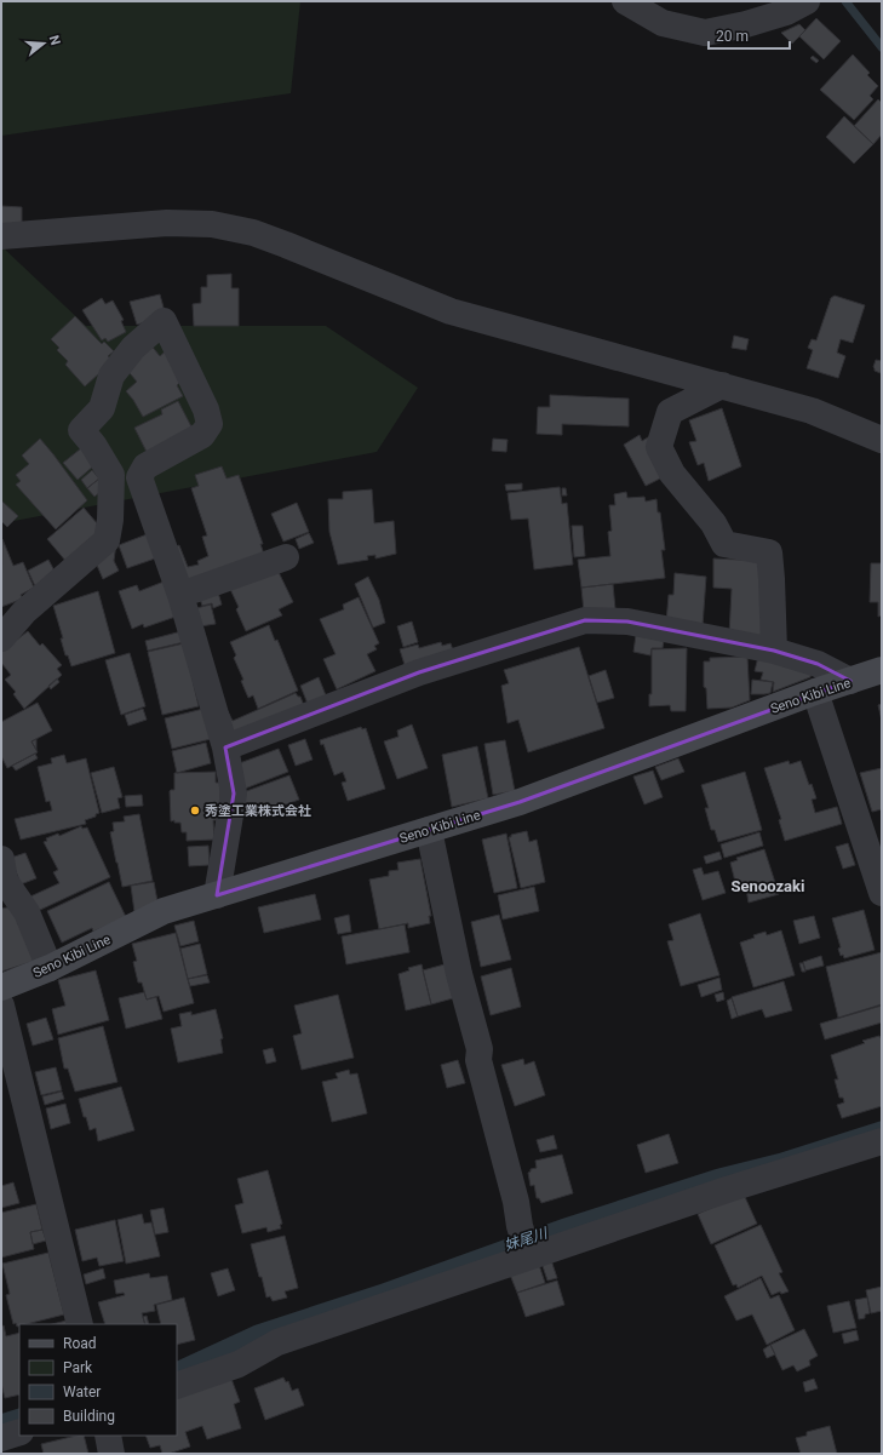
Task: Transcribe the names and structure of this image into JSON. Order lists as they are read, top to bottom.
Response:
{
  "streets": {
    "main road": ["Seno Kibi Line"]
  },
  "districts": ["Senoozaki"],
  "water": ["妹尾川"],
  "places": ["秀塗工業株式会社"],
  "legend": [
    "Road",
    "Park",
    "Water",
    "Building"
  ],
  "scale_bar": "20 m",
  "north": "right"
}
